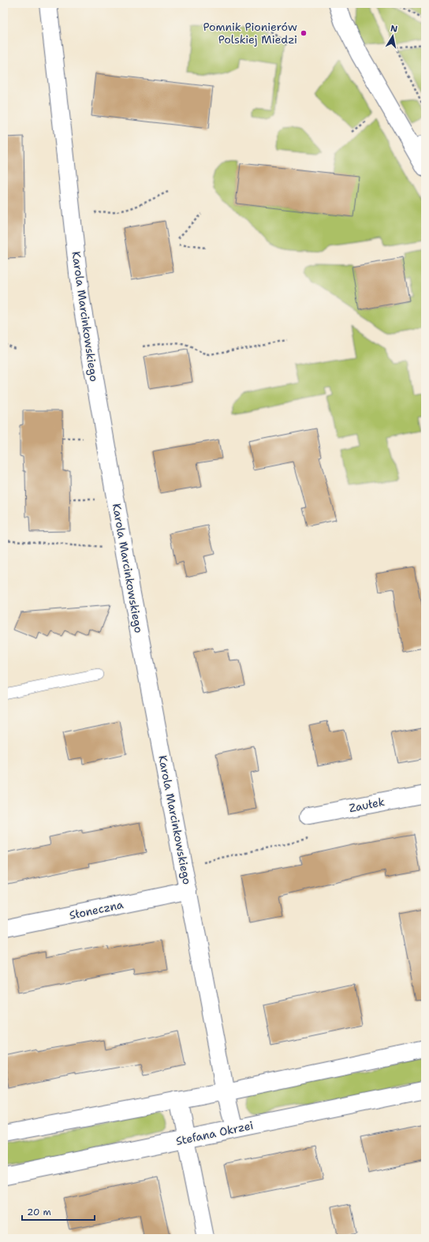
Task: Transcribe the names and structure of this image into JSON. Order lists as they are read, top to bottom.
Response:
{
  "streets": {
    "street": [
      "Karola Marcinkowskiego",
      "Zaułek",
      "Słoneczna",
      "Stefana Okrzei"
    ]
  },
  "crossings": [
    ["Karola Marcinkowskiego", "Słoneczna"],
    ["Karola Marcinkowskiego", "Stefana Okrzei"]
  ],
  "places": ["Pomnik Pionierów Polskiej Miedzi"],
  "scale_bar": "20 m",
  "north": "top"
}
